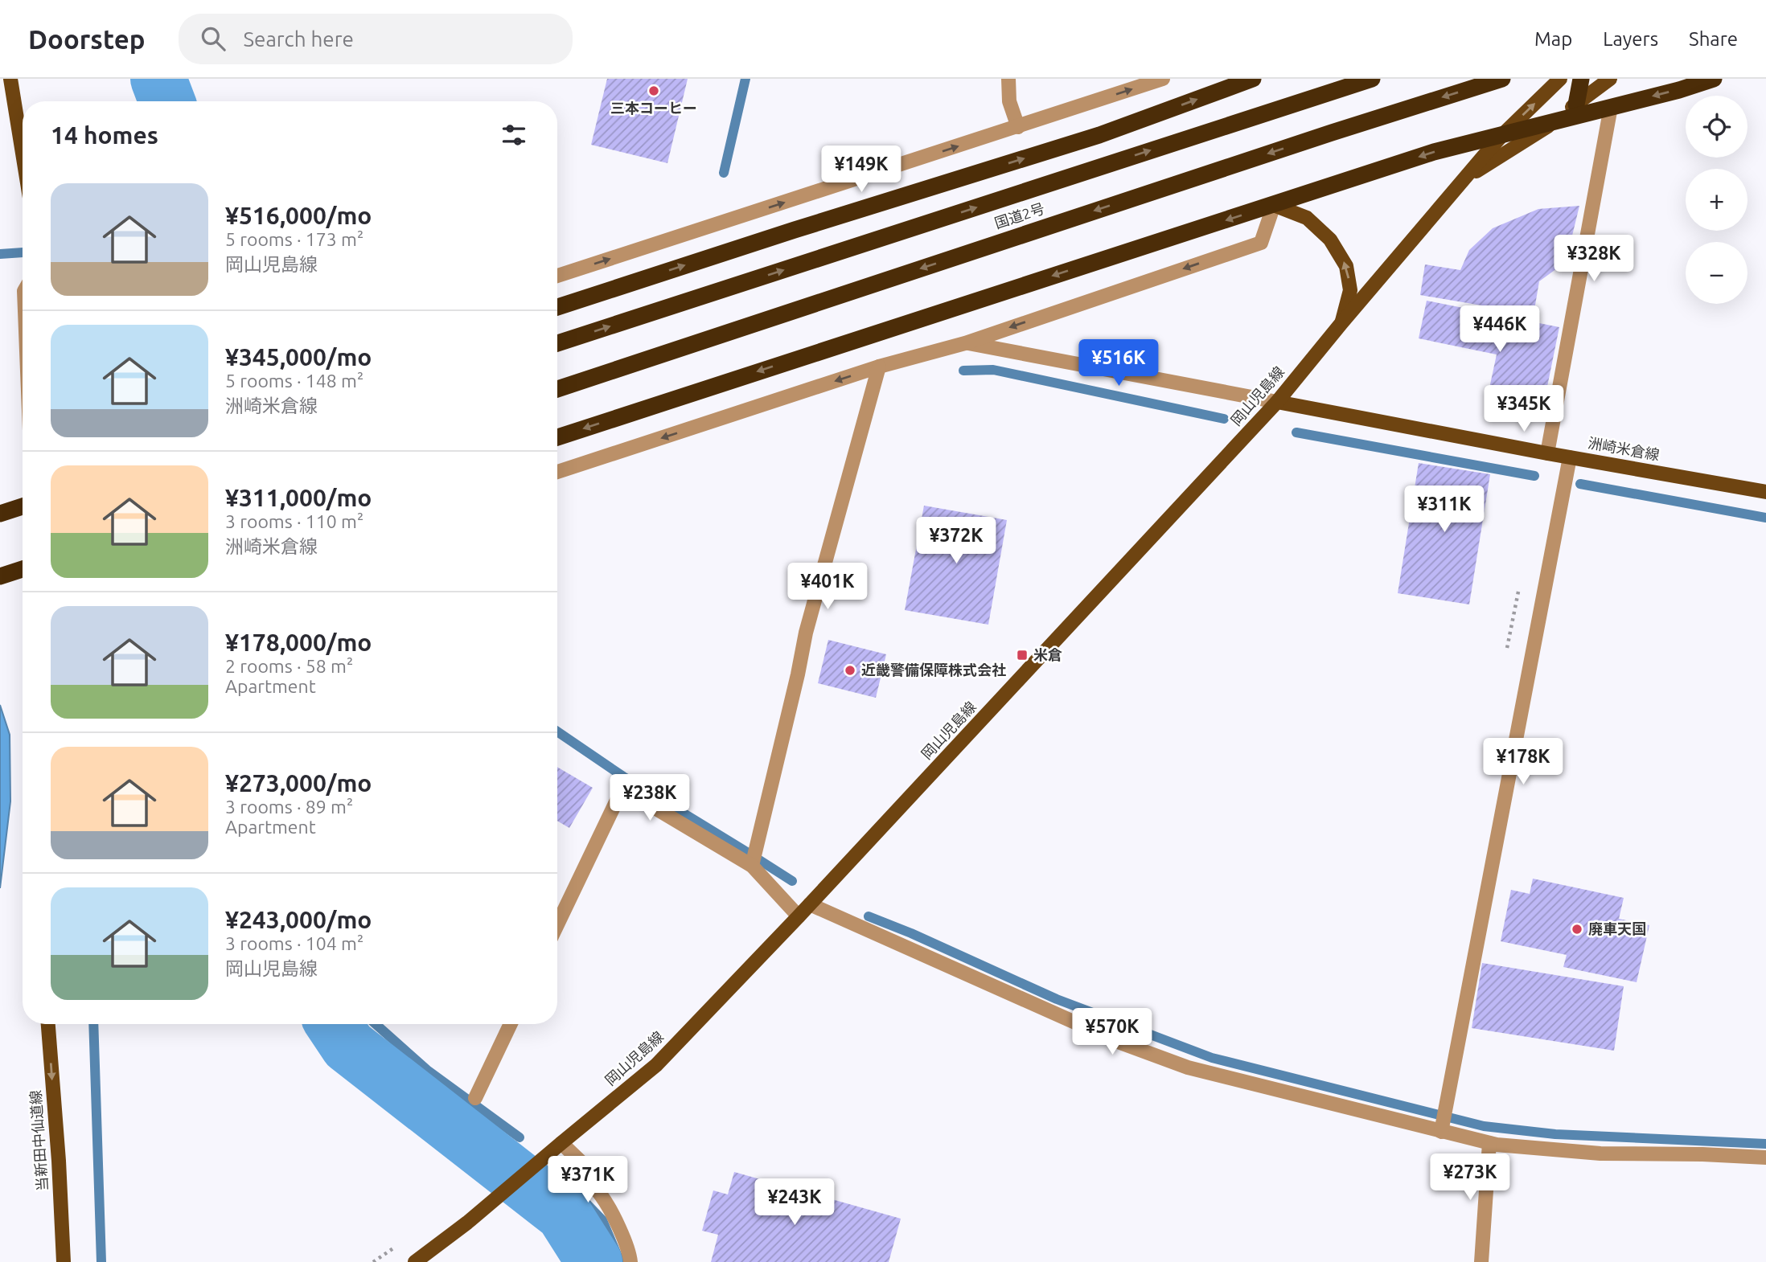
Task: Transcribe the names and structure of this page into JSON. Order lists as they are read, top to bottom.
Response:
{
  "streets": {
    "highway": ["国道2号"],
    "main road": ["岡山児島線", "洲崎米倉線", "当新田中仙道線"]
  },
  "crossings": [
    ["岡山児島線", "洲崎米倉線"]
  ],
  "one_way": ["当新田中仙道線"],
  "places": {
    "other": ["三本コーヒー", "近畿警備保障株式会社", "廃車天国"],
    "transit": ["米倉"]
  },
  "page": {
    "header": "Doorstep",
    "search": "Search here",
    "nav": ["Map", "Layers", "Share"],
    "map_buttons": ["+", "−"],
    "heading": "14 homes",
    "price": [
      "¥149K",
      "¥328K",
      "¥446K",
      "¥516K",
      "¥345K",
      "¥311K",
      "¥372K",
      "¥401K",
      "¥178K",
      "¥238K",
      "¥570K",
      "¥273K",
      "¥371K",
      "¥243K"
    ],
    "list": [
      {
        "name": "¥516,000/mo",
        "note": "5 rooms · 173 m² · 岡山児島線"
      },
      {
        "name": "¥345,000/mo",
        "note": "5 rooms · 148 m² · 洲崎米倉線"
      },
      {
        "name": "¥311,000/mo",
        "note": "3 rooms · 110 m² · 洲崎米倉線"
      },
      {
        "name": "¥178,000/mo",
        "note": "2 rooms · 58 m² · Apartment"
      },
      {
        "name": "¥273,000/mo",
        "note": "3 rooms · 89 m² · Apartment"
      },
      {
        "name": "¥243,000/mo",
        "note": "3 rooms · 104 m² · 岡山児島線"
      }
    ]
  }
}
